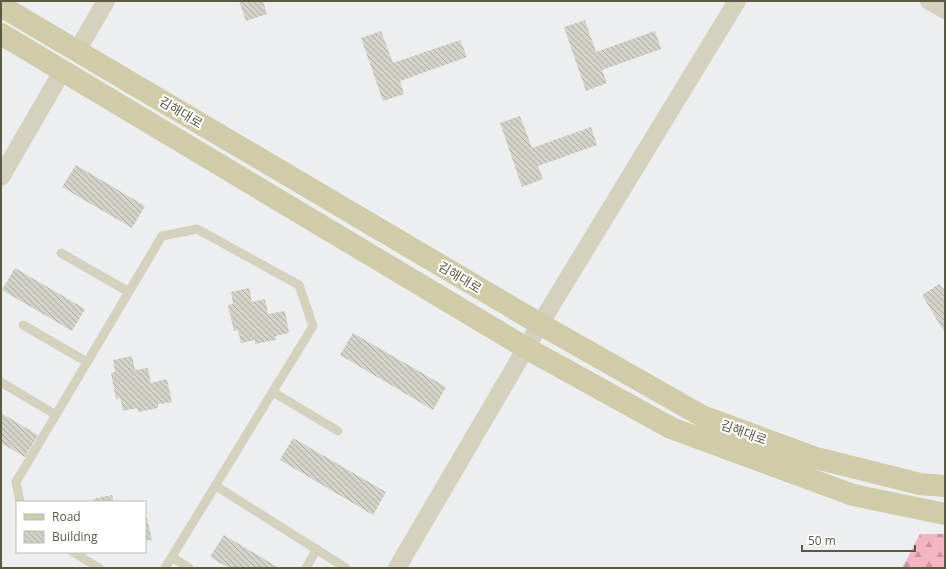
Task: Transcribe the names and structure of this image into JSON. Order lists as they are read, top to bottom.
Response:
{
  "streets": {
    "main road": ["김해대로"]
  },
  "legend": ["Road", "Building"],
  "scale_bar": "50 m"
}
